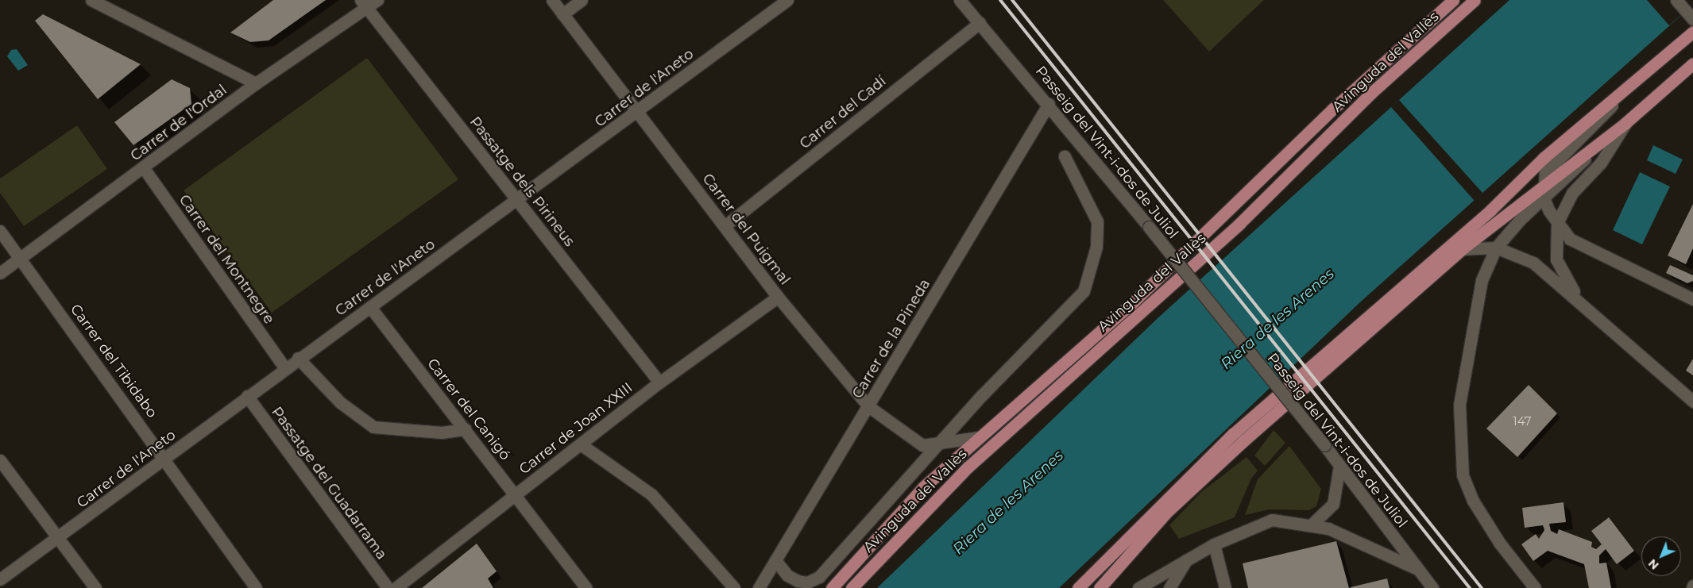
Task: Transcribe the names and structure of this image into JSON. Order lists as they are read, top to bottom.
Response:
{
  "streets": {
    "main road": ["Avinguda del Vallès"],
    "street": [
      "Carrer de l'Aneto",
      "Carrer del Cadí",
      "Carrer de l'Ordal",
      "Passeig del Vint-i-dos de Juliol",
      "Passatge dels Pirineus",
      "Carrer del Puigmal",
      "Carrer del Montnegre",
      "Carrer de la Pineda",
      "Carrer del Tibidabo",
      "Carrer del Canigó",
      "Carrer de Joan XXIII",
      "Passatge del Guadarrama"
    ]
  },
  "crossings": [
    ["Avinguda del Vallès", "Carrer del Puigmal"],
    ["Avinguda del Vallès", "Carrer de la Pineda"],
    ["Carrer de l'Aneto", "Passatge dels Pirineus"],
    ["Carrer de l'Aneto", "Carrer del Puigmal"],
    ["Carrer de l'Aneto", "Carrer del Montnegre"],
    ["Carrer de l'Aneto", "Carrer del Tibidabo"],
    ["Carrer de l'Aneto", "Carrer del Canigó"],
    ["Carrer de l'Aneto", "Passatge del Guadarrama"],
    ["Carrer del Cadí", "Passeig del Vint-i-dos de Juliol"],
    ["Carrer del Cadí", "Carrer del Puigmal"],
    ["Carrer de l'Ordal", "Passatge dels Pirineus"],
    ["Carrer de l'Ordal", "Carrer del Montnegre"],
    ["Carrer de l'Ordal", "Carrer del Tibidabo"],
    ["Passeig del Vint-i-dos de Juliol", "Carrer de la Pineda"],
    ["Passatge dels Pirineus", "Carrer de Joan XXIII"],
    ["Carrer del Puigmal", "Carrer de la Pineda"],
    ["Carrer del Puigmal", "Carrer de Joan XXIII"],
    ["Carrer del Canigó", "Carrer de Joan XXIII"]
  ],
  "water": ["Riera de les Arenes"],
  "house_numbers": ["147"],
  "north": "bottom left"
}
